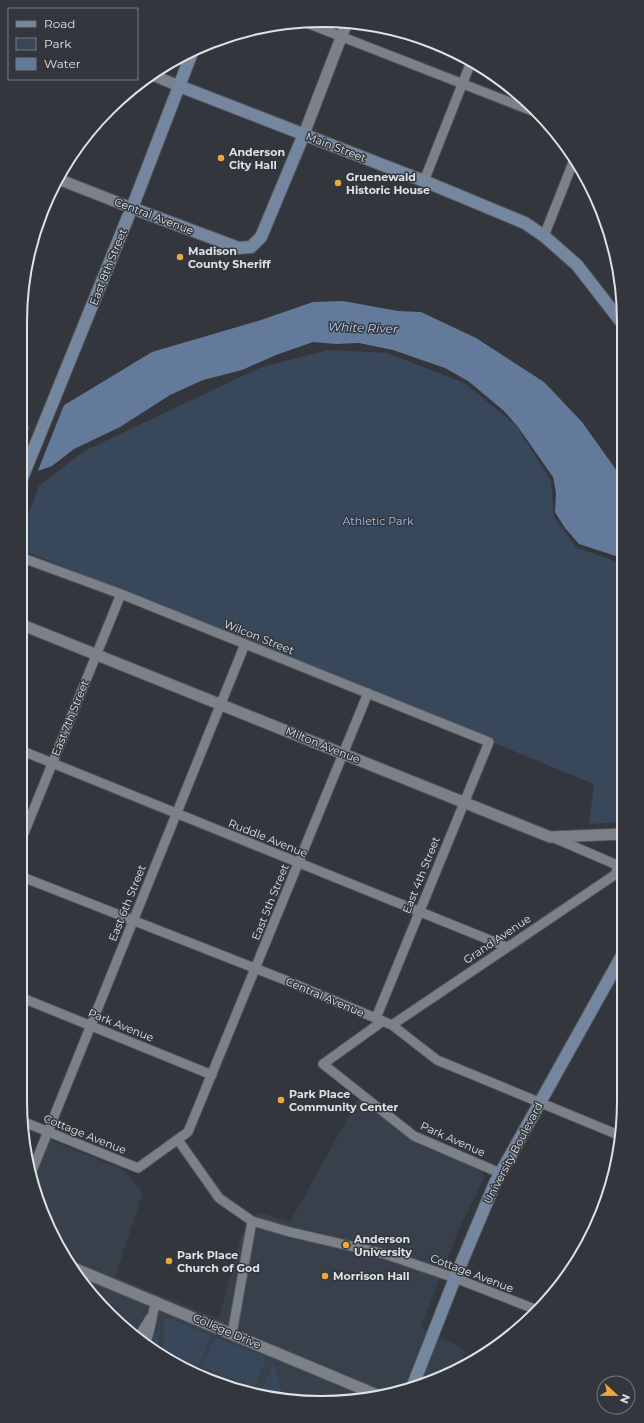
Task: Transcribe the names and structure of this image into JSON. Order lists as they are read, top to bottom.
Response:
{
  "streets": {
    "main road": [
      "Main Street",
      "Central Avenue",
      "East 8th Street",
      "University Boulevard"
    ],
    "street": [
      "Wilcon Street",
      "East 7th Street",
      "Milton Avenue",
      "Ruddle Avenue",
      "East 4th Street",
      "East 5th Street",
      "East 6th Street",
      "Grand Avenue",
      "Park Avenue",
      "Cottage Avenue",
      "College Drive"
    ]
  },
  "crossings": [
    ["Main Street", "Central Avenue"],
    ["Main Street", "East 8th Street"],
    ["Central Avenue", "East 8th Street"],
    ["Central Avenue", "East 4th Street"],
    ["Central Avenue", "East 5th Street"],
    ["Central Avenue", "East 6th Street"],
    ["Central Avenue", "Grand Avenue"],
    ["Central Avenue", "Park Avenue"],
    ["Central Avenue", "University Boulevard"],
    ["Wilcon Street", "East 7th Street"],
    ["Wilcon Street", "East 4th Street"],
    ["Wilcon Street", "East 5th Street"],
    ["Wilcon Street", "East 6th Street"],
    ["East 7th Street", "Milton Avenue"],
    ["East 7th Street", "Ruddle Avenue"],
    ["Milton Avenue", "East 4th Street"],
    ["Milton Avenue", "East 5th Street"],
    ["Milton Avenue", "East 6th Street"],
    ["Milton Avenue", "Grand Avenue"],
    ["Ruddle Avenue", "East 4th Street"],
    ["Ruddle Avenue", "East 5th Street"],
    ["Ruddle Avenue", "East 6th Street"],
    ["Ruddle Avenue", "Grand Avenue"],
    ["East 4th Street", "Park Avenue"],
    ["East 5th Street", "Park Avenue"],
    ["East 5th Street", "Cottage Avenue"],
    ["East 6th Street", "Park Avenue"],
    ["East 6th Street", "Cottage Avenue"],
    ["Park Avenue", "University Boulevard"],
    ["Cottage Avenue", "University Boulevard"]
  ],
  "water": ["White River"],
  "parks": ["Athletic Park"],
  "places": [
    "Anderson City Hall",
    "Gruenewald Historic House",
    "Madison County Sheriff",
    "Park Place Community Center",
    "Anderson University",
    "Park Place Church of God",
    "Morrison Hall"
  ],
  "legend": ["Road", "Park", "Water"],
  "north": "right"
}
